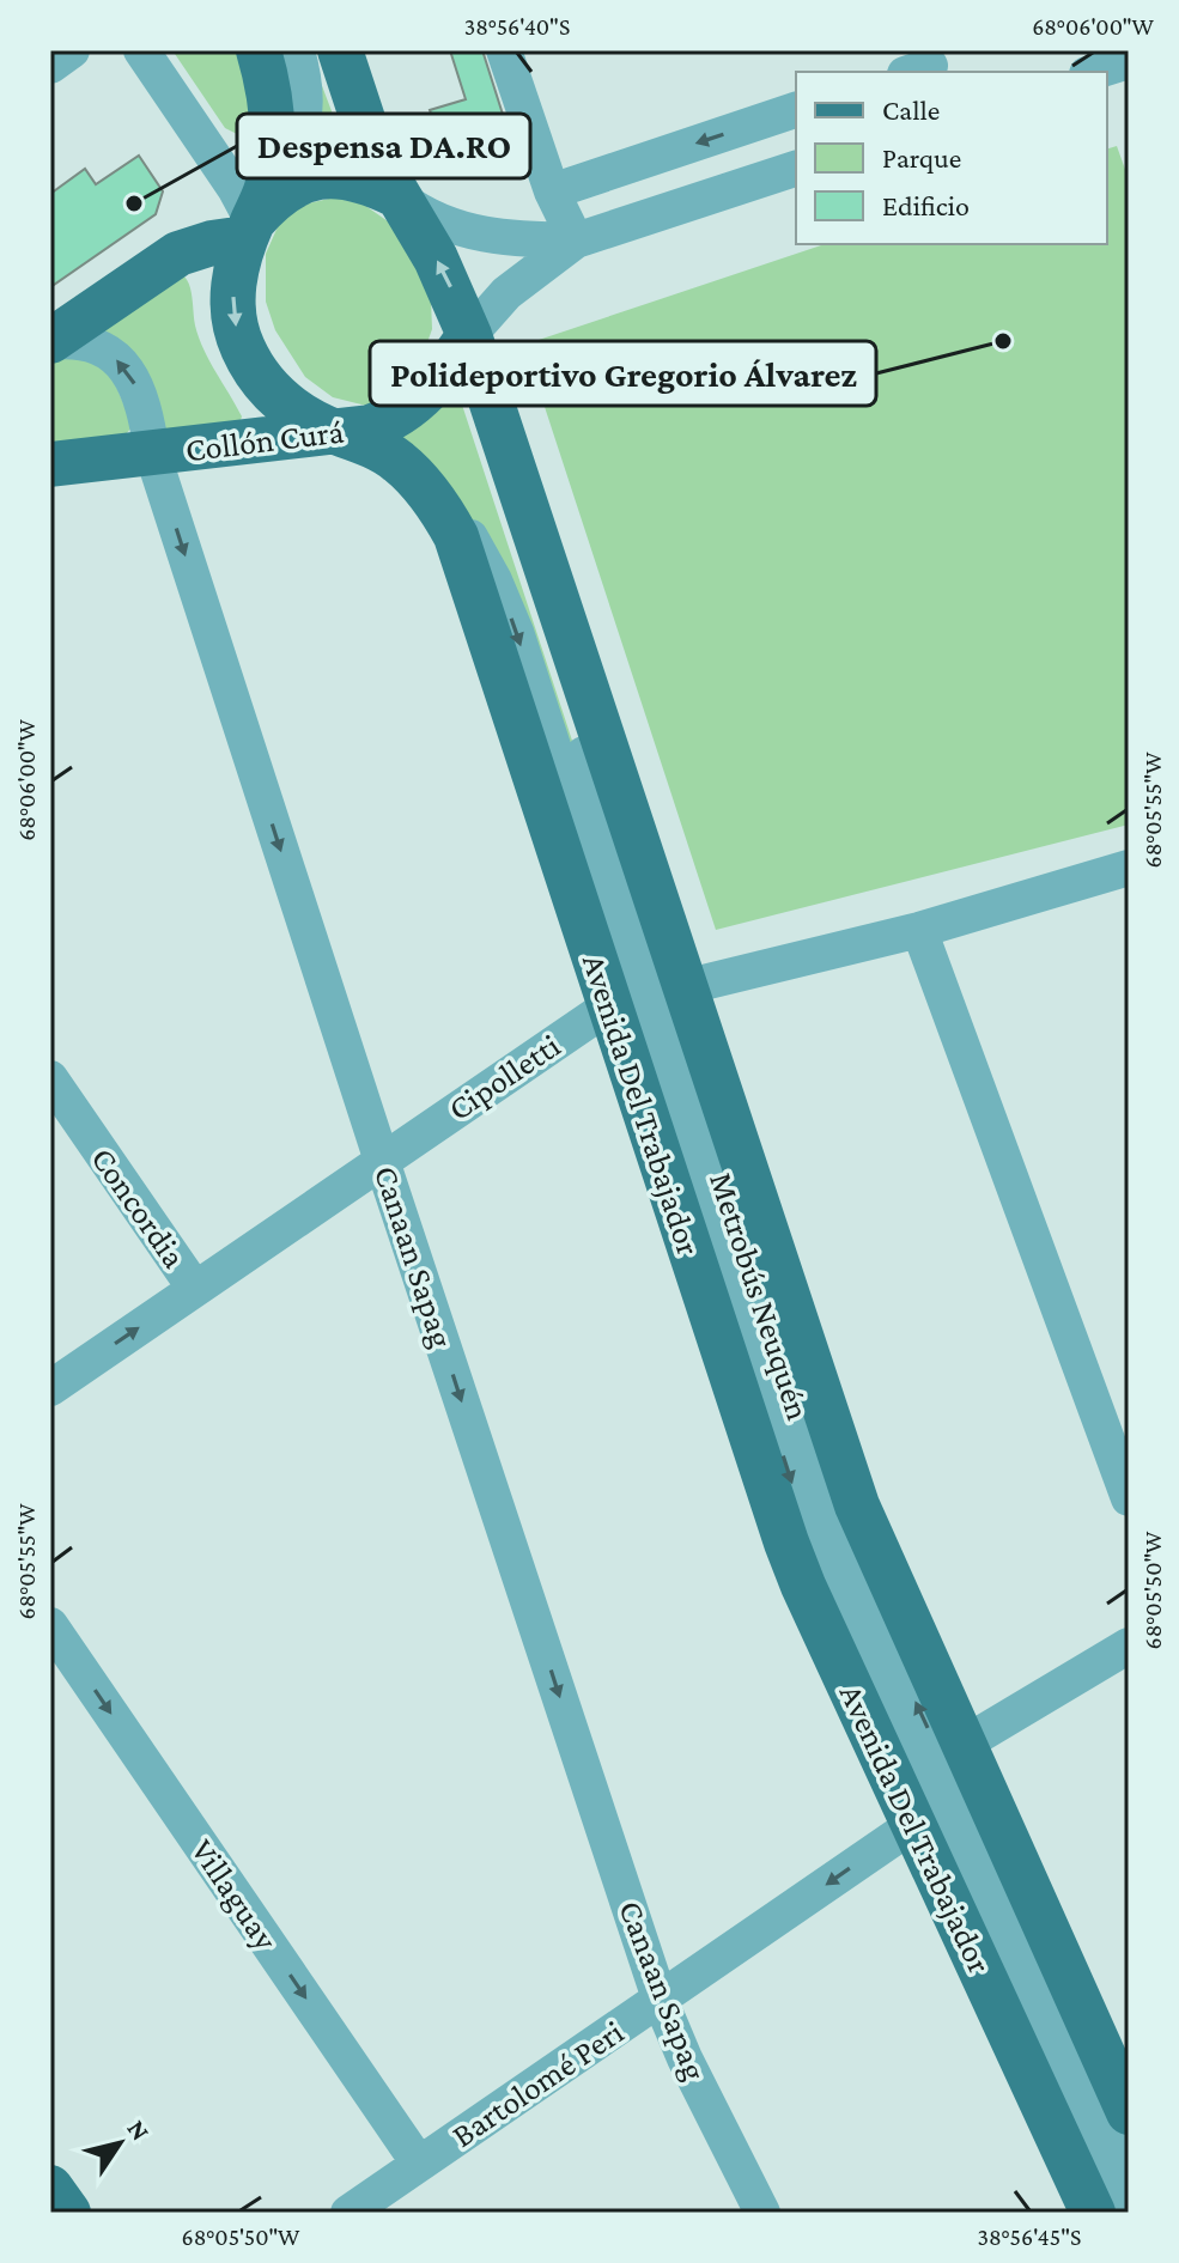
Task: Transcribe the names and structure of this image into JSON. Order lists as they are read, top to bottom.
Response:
{
  "streets": {
    "main road": ["Collón Curá", "Avenida Del Trabajador"],
    "street": [
      "Cipolletti",
      "Concordia",
      "Canaan Sapag",
      "Metrobús Neuquén",
      "Villaguay",
      "Bartolomé Peri"
    ]
  },
  "crossings": [
    ["Collón Curá", "Avenida Del Trabajador"],
    ["Collón Curá", "Canaan Sapag"],
    ["Cipolletti", "Avenida Del Trabajador"],
    ["Cipolletti", "Concordia"],
    ["Cipolletti", "Canaan Sapag"],
    ["Cipolletti", "Metrobús Neuquén"],
    ["Avenida Del Trabajador", "Metrobús Neuquén"],
    ["Avenida Del Trabajador", "Bartolomé Peri"],
    ["Canaan Sapag", "Bartolomé Peri"],
    ["Villaguay", "Bartolomé Peri"]
  ],
  "one_way": ["Canaan Sapag", "Villaguay", "Bartolomé Peri"],
  "places": ["Despensa DA.RO", "Polideportivo Gregorio Álvarez"],
  "legend": ["Calle", "Parque", "Edificio"],
  "north": "top right",
  "coordinates": [
    "38°56'40\"S",
    "68°06'00\"W",
    "68°05'55\"W",
    "68°05'50\"W",
    "38°56'45\"S"
  ]
}
